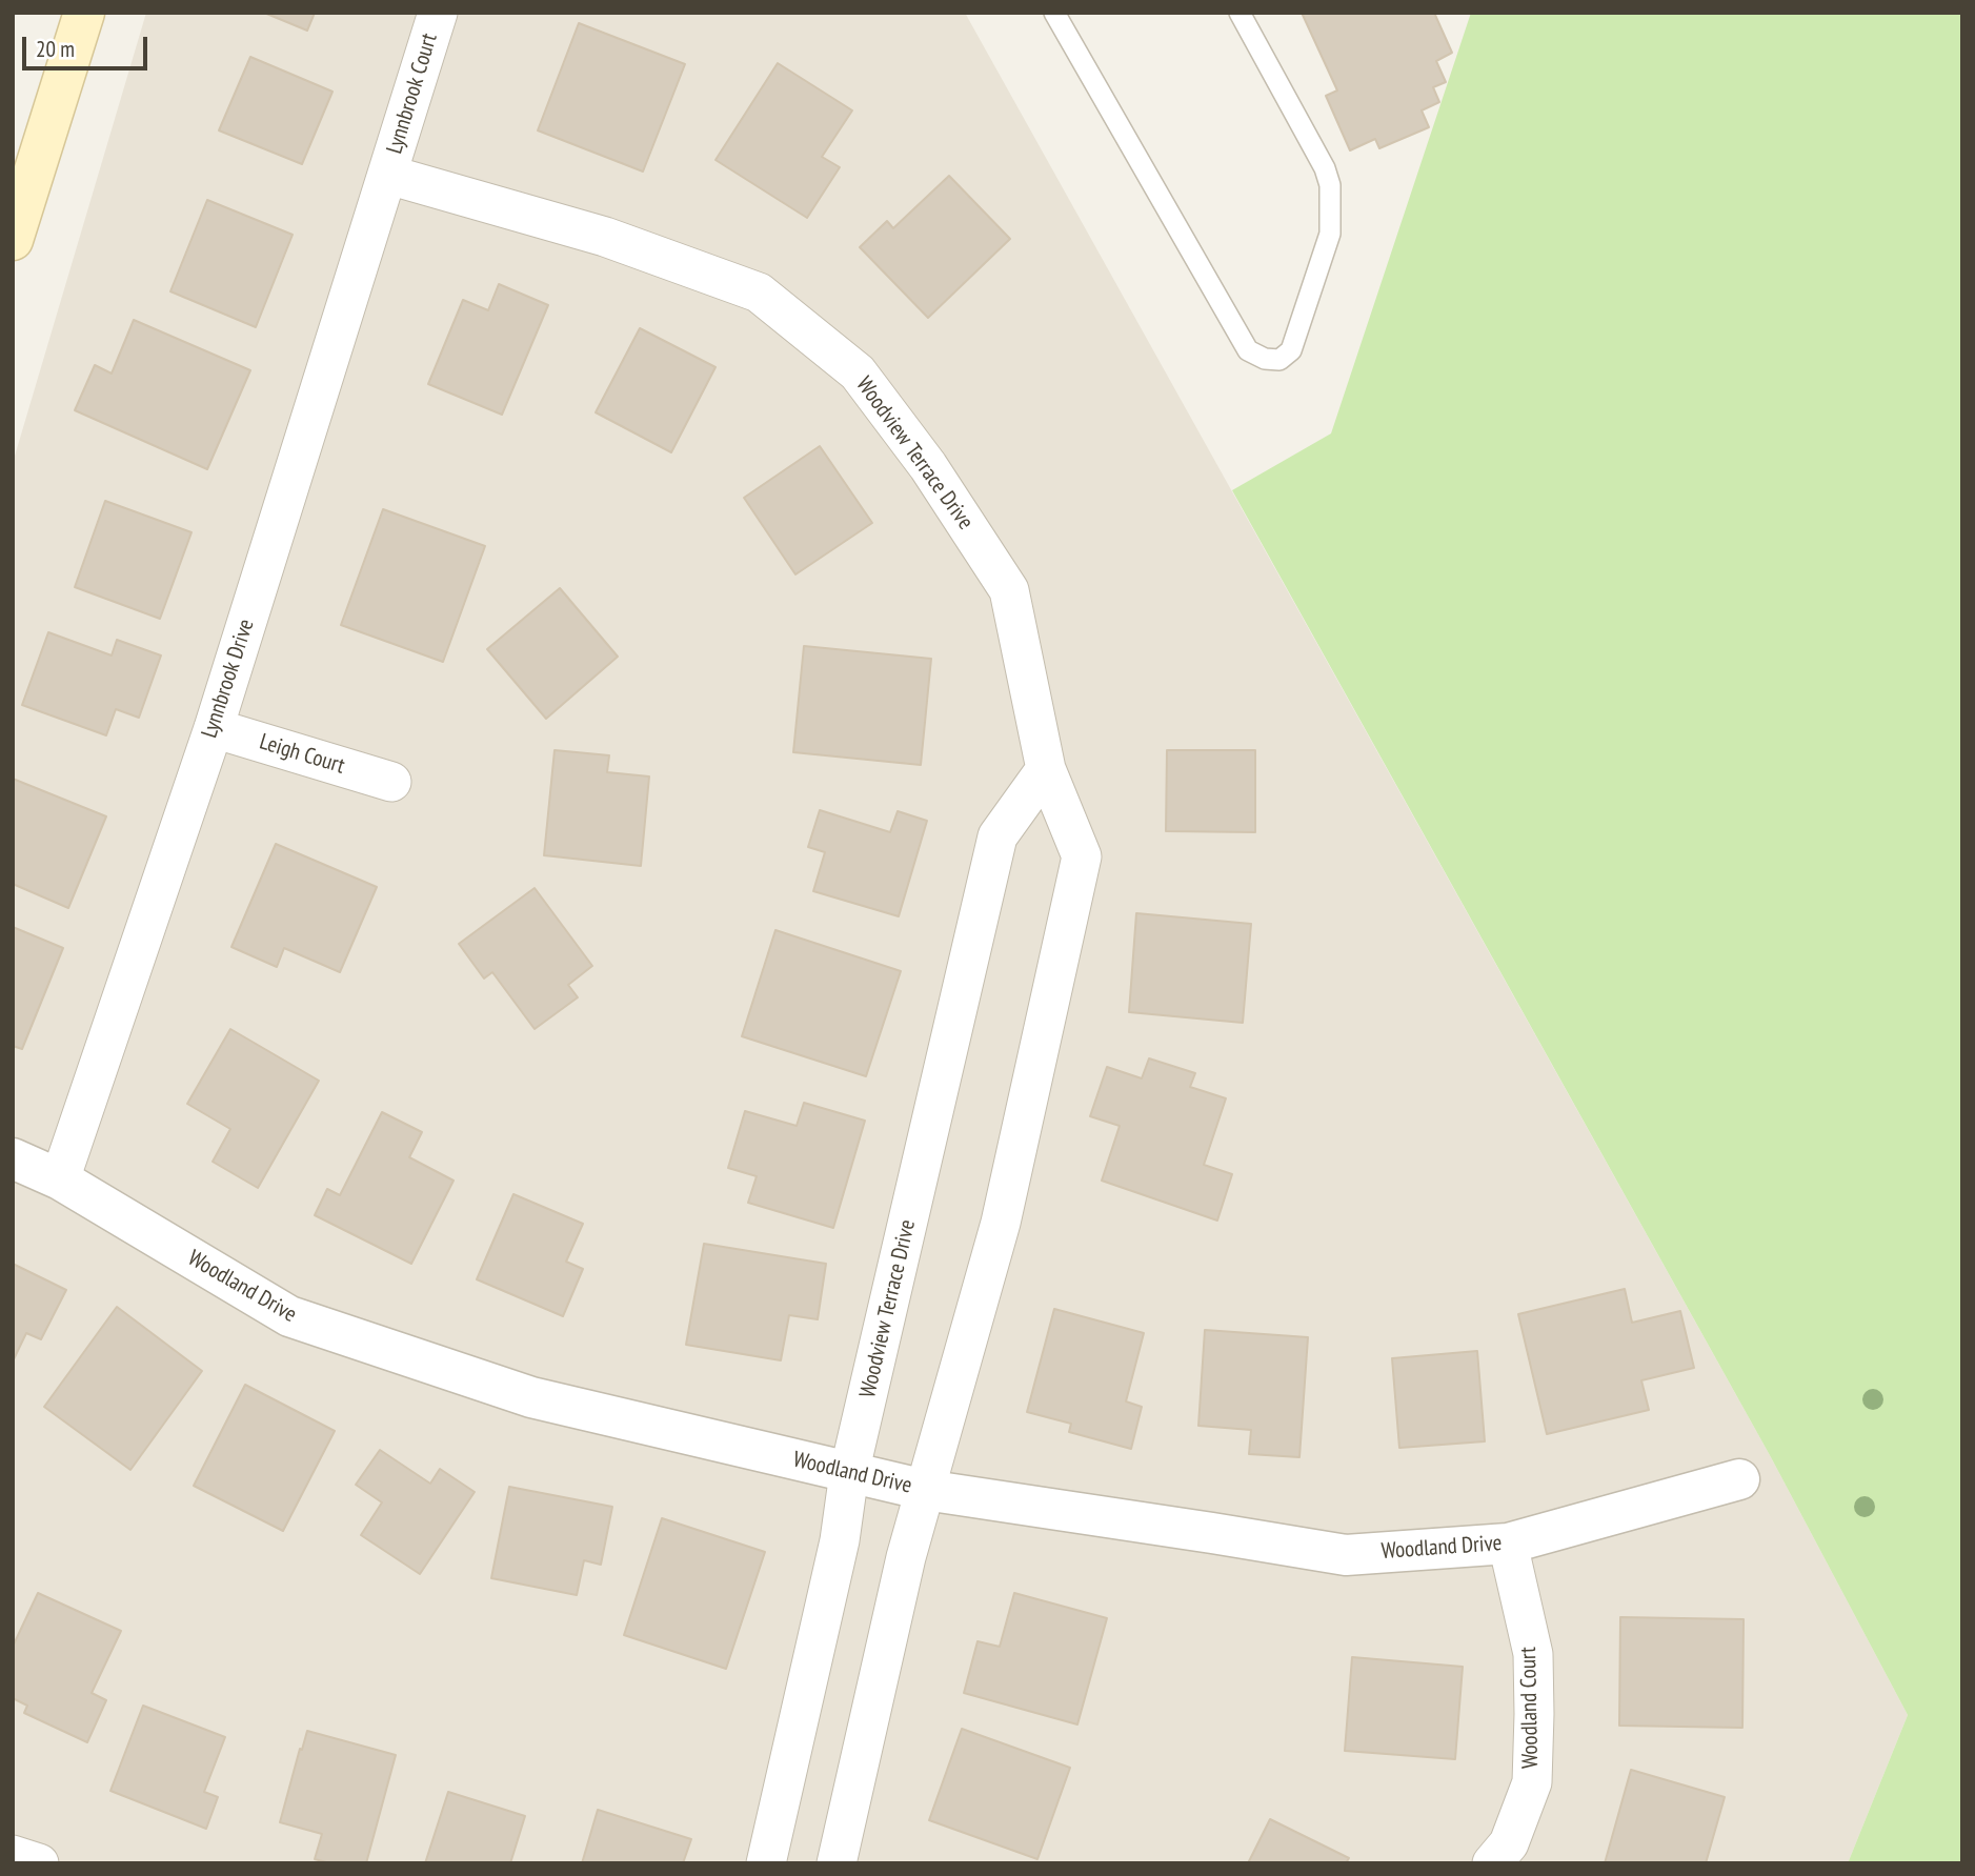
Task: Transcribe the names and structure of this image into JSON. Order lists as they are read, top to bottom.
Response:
{
  "streets": {
    "street": [
      "Lynnbrook Court",
      "Woodview Terrace Drive",
      "Lynnbrook Drive",
      "Leigh Court",
      "Woodland Drive",
      "Woodland Court"
    ]
  },
  "crossings": [
    ["Lynnbrook Court", "Woodview Terrace Drive"],
    ["Lynnbrook Court", "Lynnbrook Drive"],
    ["Woodview Terrace Drive", "Lynnbrook Drive"],
    ["Woodview Terrace Drive", "Woodland Drive"],
    ["Lynnbrook Drive", "Leigh Court"],
    ["Lynnbrook Drive", "Woodland Drive"],
    ["Woodland Drive", "Woodland Court"]
  ],
  "scale_bar": "20 m"
}
